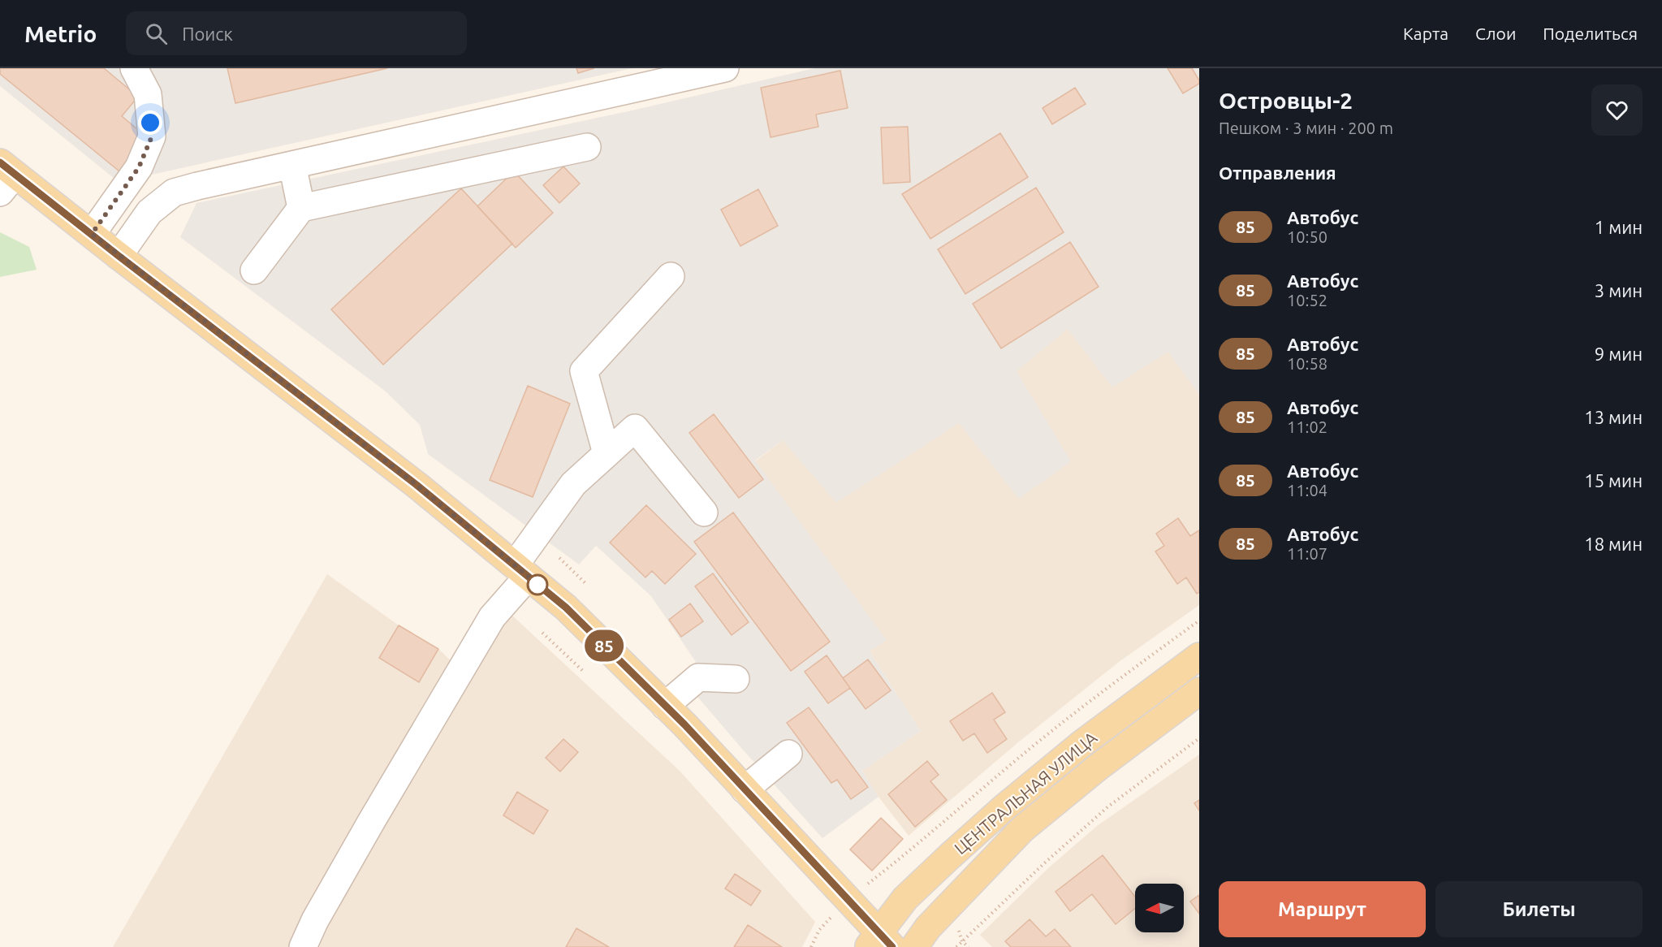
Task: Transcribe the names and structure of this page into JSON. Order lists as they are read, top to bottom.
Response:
{
  "streets": {
    "main road": ["ЦЕНТРАЛЬНАЯ УЛИЦА"]
  },
  "lines": ["bus line 85"],
  "north": "left",
  "page": {
    "header": "Metrio",
    "search": "Поиск",
    "nav": ["Карта", "Слои", "Поделиться"],
    "on_map": "85",
    "heading": [
      ["Островцы-2", "Пешком · 3 мин · 200 m"],
      "Отправления"
    ],
    "list": [
      {
        "mark": "85",
        "name": "Автобус",
        "note": "10:50",
        "value": "1 мин"
      },
      {
        "mark": "85",
        "name": "Автобус",
        "note": "10:52",
        "value": "3 мин"
      },
      {
        "mark": "85",
        "name": "Автобус",
        "note": "10:58",
        "value": "9 мин"
      },
      {
        "mark": "85",
        "name": "Автобус",
        "note": "11:02",
        "value": "13 мин"
      },
      {
        "mark": "85",
        "name": "Автобус",
        "note": "11:04",
        "value": "15 мин"
      },
      {
        "mark": "85",
        "name": "Автобус",
        "note": "11:07",
        "value": "18 мин"
      }
    ],
    "buttons": ["Маршрут", "Билеты"]
  }
}
